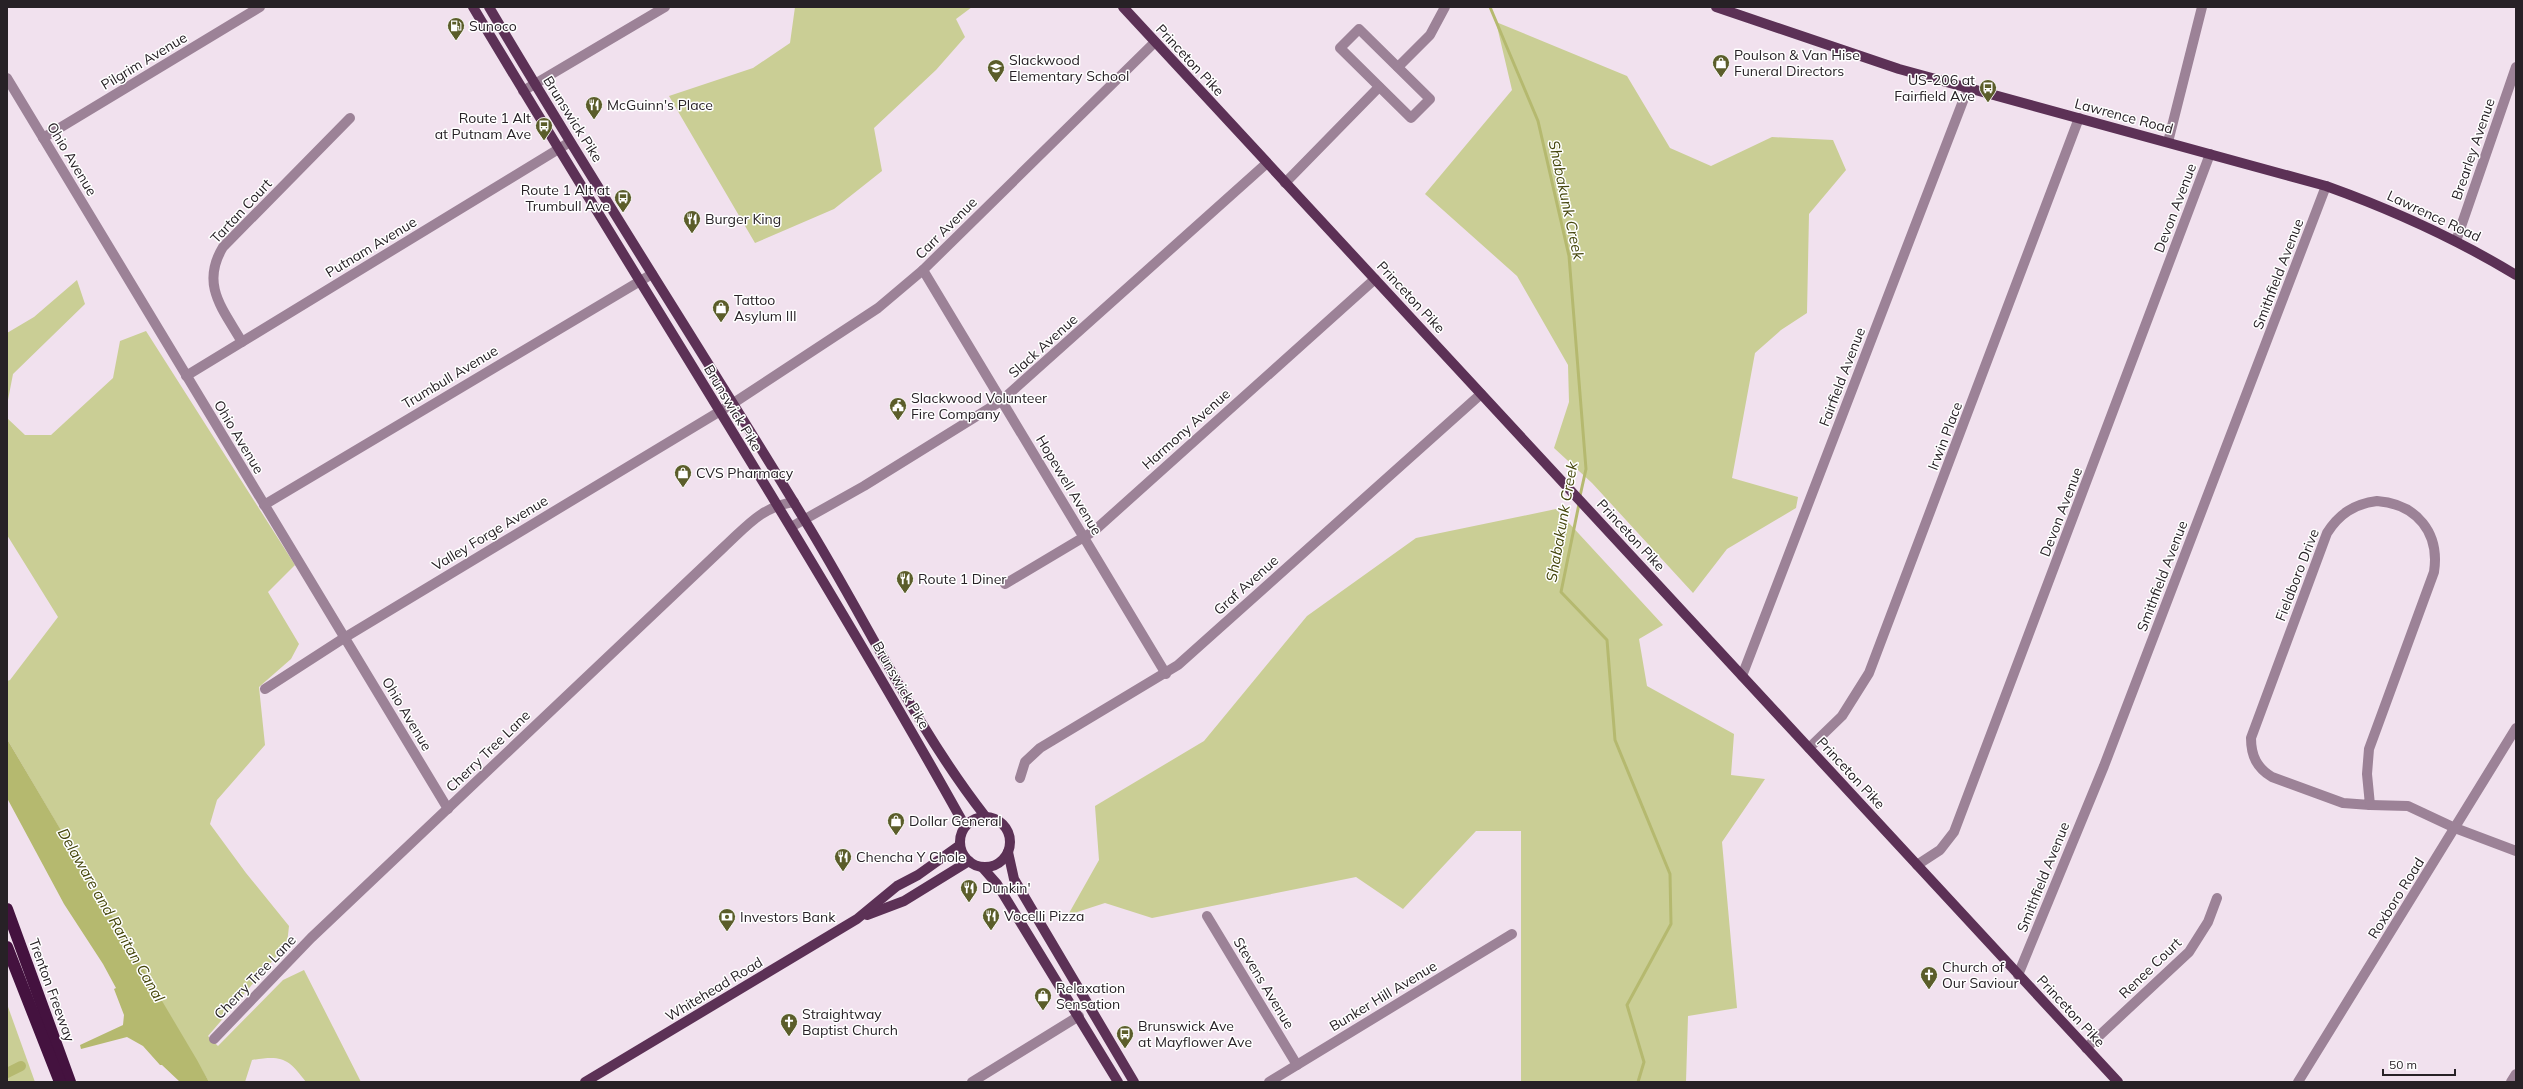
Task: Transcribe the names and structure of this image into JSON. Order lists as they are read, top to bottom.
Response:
{
  "streets": {
    "highway": ["Trenton Freeway"],
    "main road": [
      "Princeton Pike",
      "Lawrence Road",
      "Brunswick Pike",
      "Whitehead Road"
    ],
    "street": [
      "Pilgrim Avenue",
      "Brearley Avenue",
      "Ohio Avenue",
      "Devon Avenue",
      "Tartan Court",
      "Carr Avenue",
      "Putnam Avenue",
      "Smithfield Avenue",
      "Slack Avenue",
      "Trumbull Avenue",
      "Fairfield Avenue",
      "Harmony Avenue",
      "Irwin Place",
      "Hopewell Avenue",
      "Valley Forge Avenue",
      "Fieldboro Drive",
      "Graf Avenue",
      "Cherry Tree Lane",
      "Roxboro Road",
      "Renee Court",
      "Stevens Avenue",
      "Bunker Hill Avenue"
    ]
  },
  "crossings": [
    ["Princeton Pike", "Devon Avenue"],
    ["Princeton Pike", "Carr Avenue"],
    ["Princeton Pike", "Smithfield Avenue"],
    ["Princeton Pike", "Slack Avenue"],
    ["Princeton Pike", "Fairfield Avenue"],
    ["Princeton Pike", "Harmony Avenue"],
    ["Princeton Pike", "Irwin Place"],
    ["Princeton Pike", "Graf Avenue"],
    ["Princeton Pike", "Renee Court"],
    ["Pilgrim Avenue", "Ohio Avenue"],
    ["Lawrence Road", "Brearley Avenue"],
    ["Lawrence Road", "Devon Avenue"],
    ["Lawrence Road", "Smithfield Avenue"],
    ["Lawrence Road", "Fairfield Avenue"],
    ["Lawrence Road", "Irwin Place"],
    ["Brunswick Pike", "Carr Avenue"],
    ["Brunswick Pike", "Putnam Avenue"],
    ["Brunswick Pike", "Slack Avenue"],
    ["Brunswick Pike", "Trumbull Avenue"],
    ["Brunswick Pike", "Valley Forge Avenue"],
    ["Brunswick Pike", "Cherry Tree Lane"],
    ["Brunswick Pike", "Whitehead Road"],
    ["Ohio Avenue", "Putnam Avenue"],
    ["Ohio Avenue", "Trumbull Avenue"],
    ["Ohio Avenue", "Valley Forge Avenue"],
    ["Ohio Avenue", "Cherry Tree Lane"],
    ["Tartan Court", "Putnam Avenue"],
    ["Carr Avenue", "Hopewell Avenue"],
    ["Carr Avenue", "Valley Forge Avenue"],
    ["Slack Avenue", "Hopewell Avenue"],
    ["Harmony Avenue", "Hopewell Avenue"],
    ["Hopewell Avenue", "Graf Avenue"],
    ["Fieldboro Drive", "Roxboro Road"],
    ["Stevens Avenue", "Bunker Hill Avenue"]
  ],
  "water": ["Shabakunk Creek", "Delaware and Raritan Canal"],
  "places": {
    "fuel station": ["Sunoco"],
    "shop": [
      "Poulson & Van Hise Funeral Directors",
      "Tattoo Asylum III",
      "CVS Pharmacy",
      "Dollar General",
      "Relaxation Sensation"
    ],
    "school or university": ["Slackwood Elementary School"],
    "bus stop": [
      "US-206 at Fairfield Ave",
      "Route 1 Alt at Putnam Ave",
      "Route 1 Alt at Trumbull Ave",
      "Brunswick Ave at Mayflower Ave"
    ],
    "restaurant": [
      "McGuinn's Place",
      "Burger King",
      "Route 1 Diner",
      "Chencha Y Chole",
      "Dunkin'",
      "Vocelli Pizza"
    ],
    "public building": ["Slackwood Volunteer Fire Company"],
    "bank": ["Investors Bank"],
    "church": ["Church of Our Saviour", "Straightway Baptist Church"]
  },
  "scale_bar": "50 m"
}
